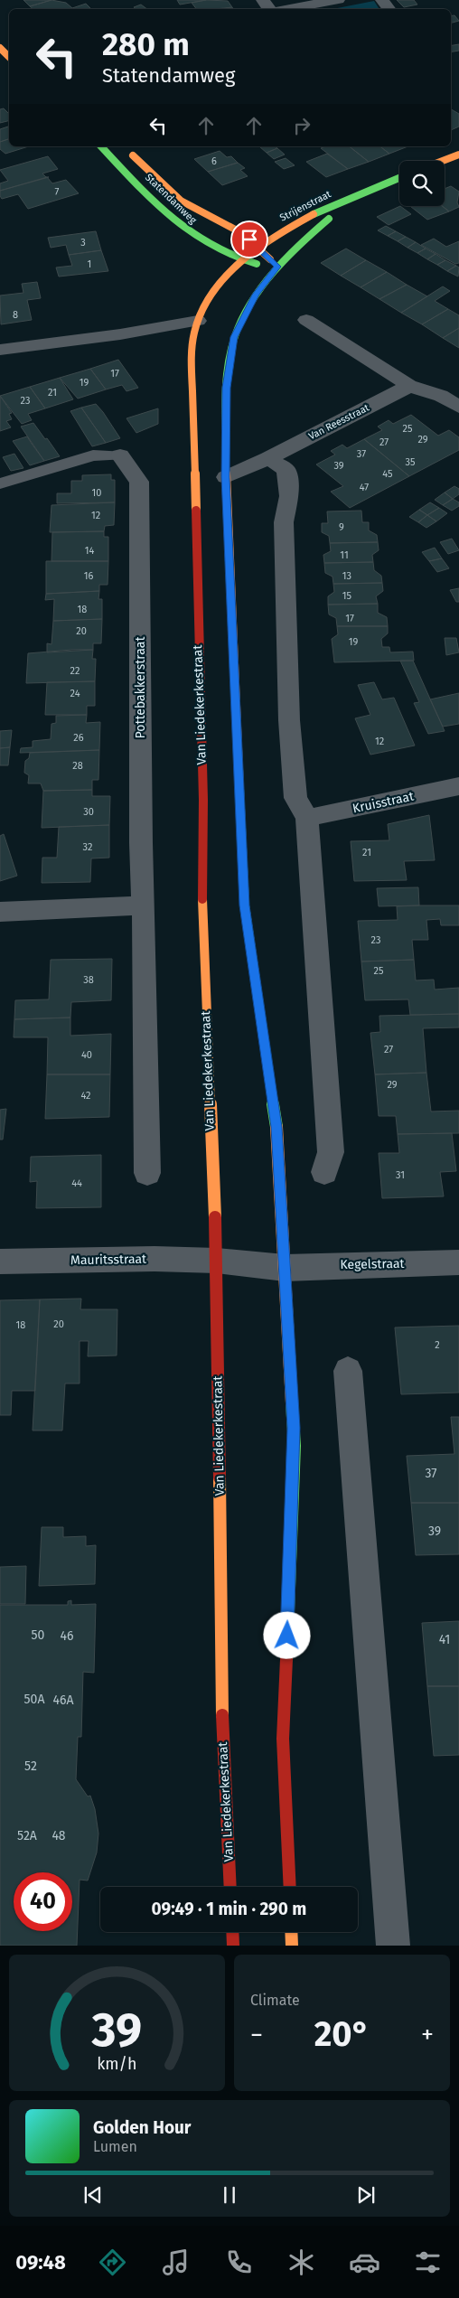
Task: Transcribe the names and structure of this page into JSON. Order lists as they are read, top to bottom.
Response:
{
  "streets": {
    "street": [
      "Statendamweg",
      "Strijenstraat",
      "Van Reesstraat",
      "Pottebakkerstraat",
      "Van Liedekerkestraat",
      "Kruisstraat",
      "Mauritsstraat",
      "Kegelstraat"
    ]
  },
  "crossings": [
    ["Statendamweg", "Strijenstraat"],
    ["Statendamweg", "Van Liedekerkestraat"],
    ["Strijenstraat", "Van Liedekerkestraat"],
    ["Van Liedekerkestraat", "Mauritsstraat"],
    ["Mauritsstraat", "Kegelstraat"]
  ],
  "house_numbers": [
    "6",
    "7",
    "3",
    "1",
    "8",
    "17",
    "19",
    "21",
    "23",
    "25",
    "29",
    "27",
    "37",
    "35",
    "39",
    "45",
    "47",
    "10",
    "12",
    "9",
    "14",
    "11",
    "16",
    "13",
    "15",
    "18",
    "17",
    "20",
    "19",
    "22",
    "24",
    "26",
    "12",
    "28",
    "30",
    "32",
    "21",
    "23",
    "25",
    "38",
    "27",
    "40",
    "29",
    "42",
    "31",
    "44",
    "20",
    "18",
    "2",
    "37",
    "39",
    "50",
    "46",
    "41",
    "50A",
    "46A",
    "52",
    "52A",
    "48"
  ],
  "page": {
    "turn": ["280 m", "Statendamweg"],
    "limit": "40",
    "trip": "09:49 · 1 min · 290 m",
    "tile": "Climate",
    "heat": ["−", "20°", "+"],
    "song": ["Golden Hour", "Lumen"],
    "tabs": "09:48",
    "gauge": ["39", "km/h"]
  }
}
